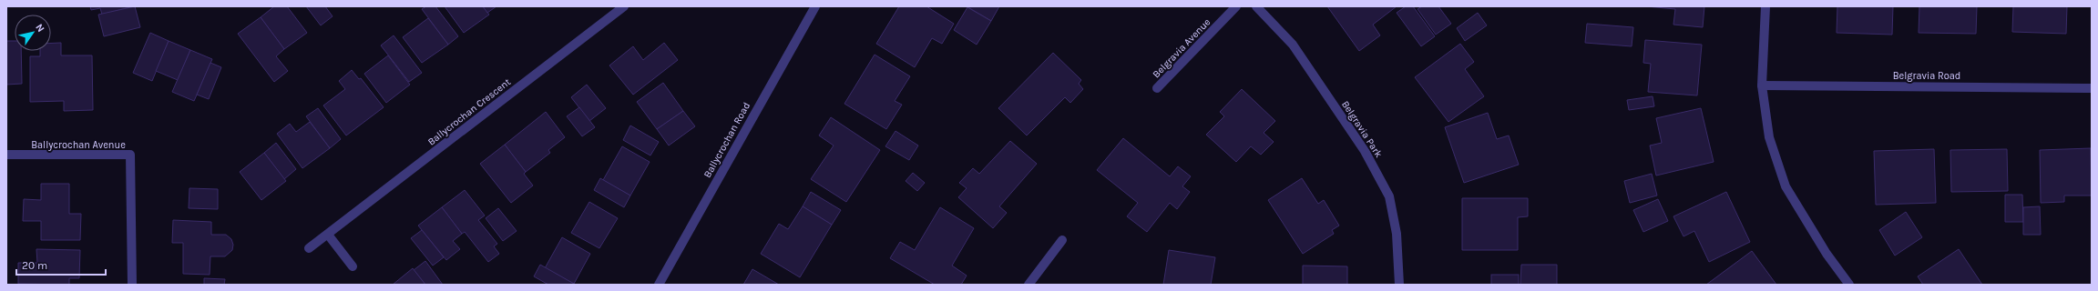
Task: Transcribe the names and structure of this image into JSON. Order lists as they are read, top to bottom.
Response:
{
  "streets": {
    "street": [
      "Belgravia Avenue",
      "Belgravia Road",
      "Ballycrochan Crescent",
      "Belgravia Park",
      "Ballycrochan Road",
      "Ballycrochan Avenue"
    ]
  },
  "scale_bar": "20 m",
  "north": "top right"
}
